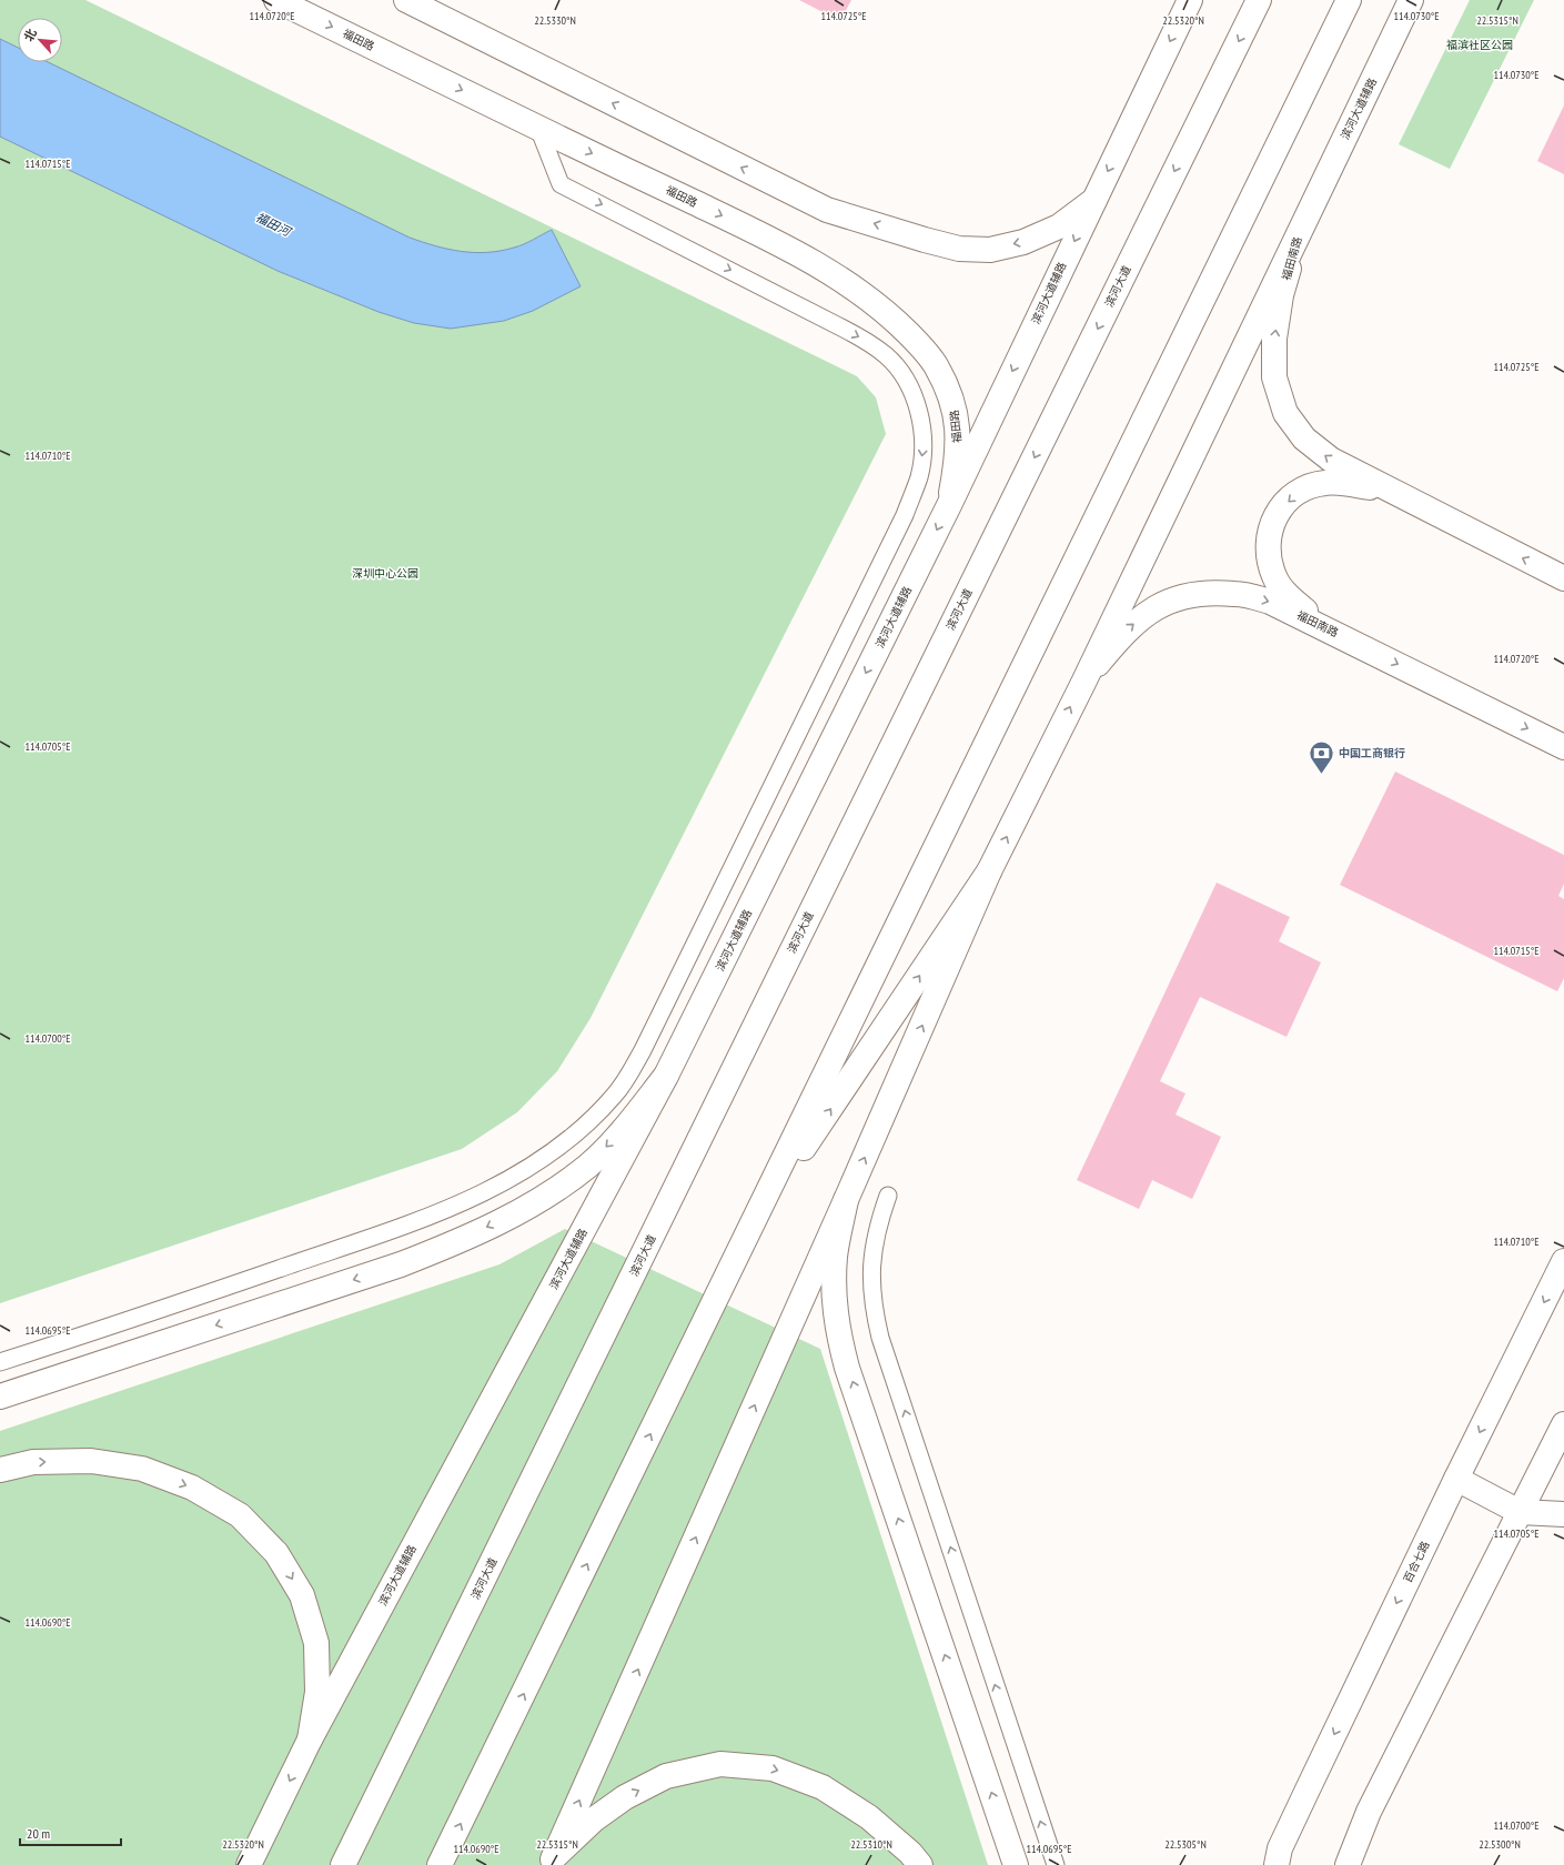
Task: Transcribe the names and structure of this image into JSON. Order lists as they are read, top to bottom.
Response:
{
  "streets": {
    "main road": [
      "福田路",
      "滨河大道辅路",
      "福田南路",
      "滨河大道",
      "百合七路"
    ]
  },
  "crossings": [
    ["福田路", "滨河大道辅路"],
    ["滨河大道辅路", "福田南路"]
  ],
  "one_way": ["福田路"],
  "water": ["福田河"],
  "parks": ["福滨社区公园", "深圳中心公园"],
  "places": {
    "bank": ["中国工商银行"]
  },
  "scale_bar": "20 m",
  "north": "top left",
  "coordinates": [
    "114.0730°E",
    "114.0720°E",
    "114.0725°E",
    "22.5330°N",
    "22.5320°N",
    "22.5315°N",
    "114.0715°E",
    "114.0710°E",
    "114.0705°E",
    "114.0700°E",
    "114.0695°E",
    "114.0690°E",
    "22.5310°N",
    "22.5305°N",
    "22.5300°N"
  ]
}
